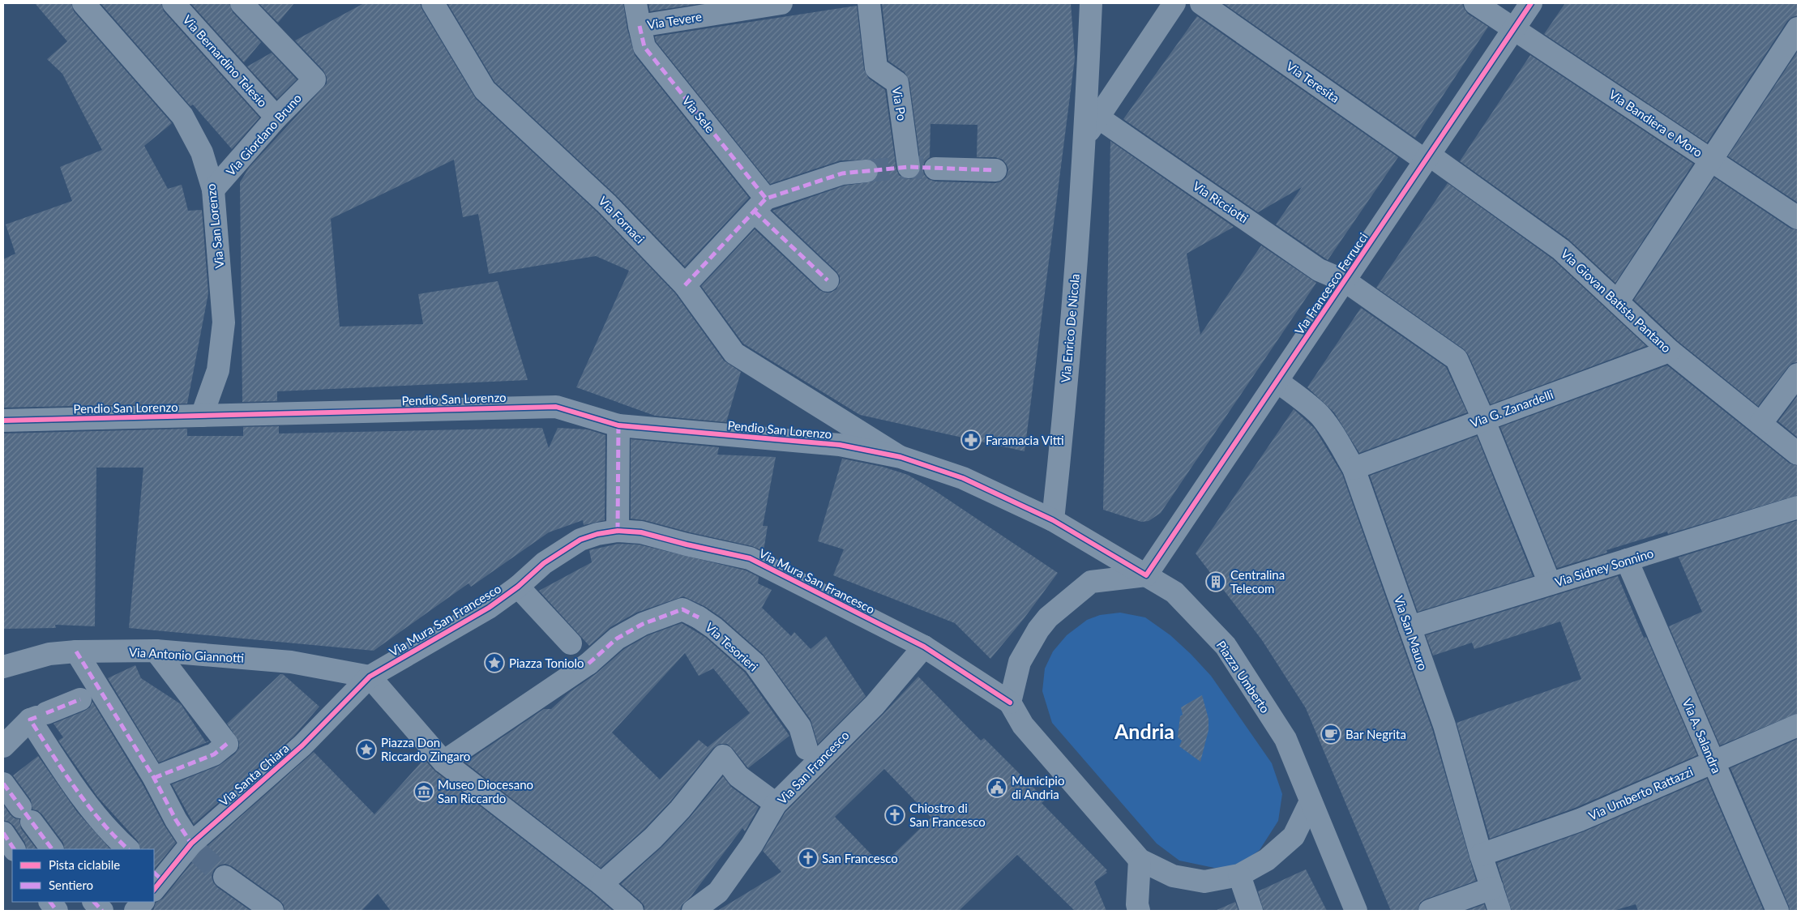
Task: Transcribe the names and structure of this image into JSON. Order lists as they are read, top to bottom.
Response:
{
  "streets": {
    "street": [
      "Via Tevere",
      "Via Bernardino Telesio",
      "Via Teresita",
      "Via Po",
      "Via Sele",
      "Via Bandiera e Moro",
      "Via Giordano Bruno",
      "Via Ricciotti",
      "Via Fornaci",
      "Via San Lorenzo",
      "Via Francesco Ferrucci",
      "Via Giovan Batista Pantano",
      "Via Enrico De Nicola",
      "Pendio San Lorenzo",
      "Via G. Zanardelli",
      "Via Sidney Sonnino",
      "Via Mura San Francesco",
      "Via San Mauro",
      "Via Tesorieri",
      "Via Antonio Giannotti",
      "Piazza Umberto",
      "Via A. Salandra",
      "Via San Francesco",
      "Via Santa Chiara",
      "Via Umberto Rattazzi"
    ]
  },
  "crossings": [
    ["Via Tevere", "Via Sele"],
    ["Via Bernardino Telesio", "Via Giordano Bruno"],
    ["Via Teresita", "Via Francesco Ferrucci"],
    ["Via Teresita", "Via Giovan Batista Pantano"],
    ["Via Bandiera e Moro", "Via Francesco Ferrucci"],
    ["Via Giordano Bruno", "Via San Lorenzo"],
    ["Via Ricciotti", "Via Francesco Ferrucci"],
    ["Via Ricciotti", "Via G. Zanardelli"],
    ["Via Ricciotti", "Via Sidney Sonnino"],
    ["Via Fornaci", "Pendio San Lorenzo"],
    ["Via Fornaci", "Piazza Umberto"],
    ["Via San Lorenzo", "Pendio San Lorenzo"],
    ["Via Francesco Ferrucci", "Via Giovan Batista Pantano"],
    ["Via Francesco Ferrucci", "Via San Mauro"],
    ["Via Francesco Ferrucci", "Piazza Umberto"],
    ["Via Giovan Batista Pantano", "Via G. Zanardelli"],
    ["Via Enrico De Nicola", "Piazza Umberto"],
    ["Pendio San Lorenzo", "Piazza Umberto"],
    ["Via G. Zanardelli", "Via San Mauro"],
    ["Via Sidney Sonnino", "Via San Mauro"],
    ["Via Sidney Sonnino", "Via A. Salandra"],
    ["Via Mura San Francesco", "Via Antonio Giannotti"],
    ["Via Mura San Francesco", "Via San Francesco"],
    ["Via Mura San Francesco", "Via Santa Chiara"],
    ["Via San Mauro", "Via Umberto Rattazzi"],
    ["Via Antonio Giannotti", "Via Santa Chiara"],
    ["Via A. Salandra", "Via Umberto Rattazzi"]
  ],
  "districts": ["Andria"],
  "places": {
    "pharmacy": ["Faramacia Vitti"],
    "building": ["Centralina Telecom"],
    "place": ["Piazza Toniolo", "Piazza Don Riccardo Zingaro"],
    "cafe": ["Bar Negrita"],
    "public building": ["Municipio di Andria"],
    "museum": ["Museo Diocesano San Riccardo"],
    "church": ["Chiostro di San Francesco", "San Francesco"]
  },
  "legend": ["Pista ciclabile", "Sentiero"]
}
